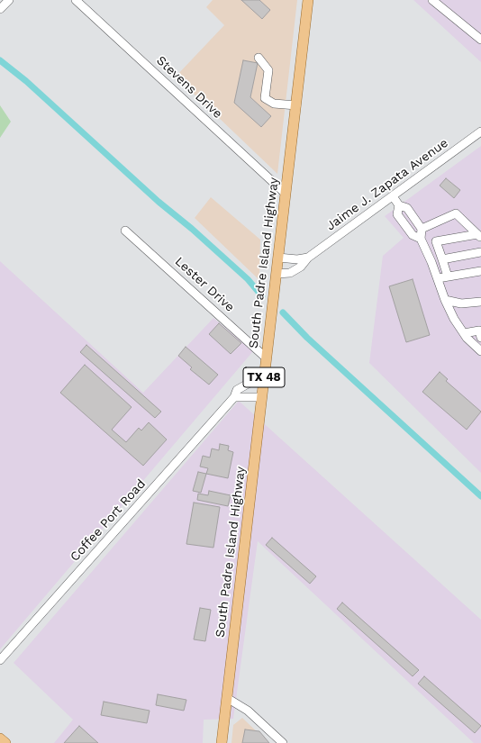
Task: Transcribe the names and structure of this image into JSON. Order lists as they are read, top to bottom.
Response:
{
  "streets": {
    "main road": ["South Padre Island Highway", "TX 48"],
    "street": [
      "Stevens Drive",
      "Jaime J. Zapata Avenue",
      "Lester Drive",
      "Coffee Port Road"
    ]
  },
  "crossings": [
    ["Stevens Drive", "South Padre Island Highway"],
    ["Jaime J. Zapata Avenue", "South Padre Island Highway"],
    ["South Padre Island Highway", "Lester Drive"],
    ["South Padre Island Highway", "Coffee Port Road"]
  ]
}
